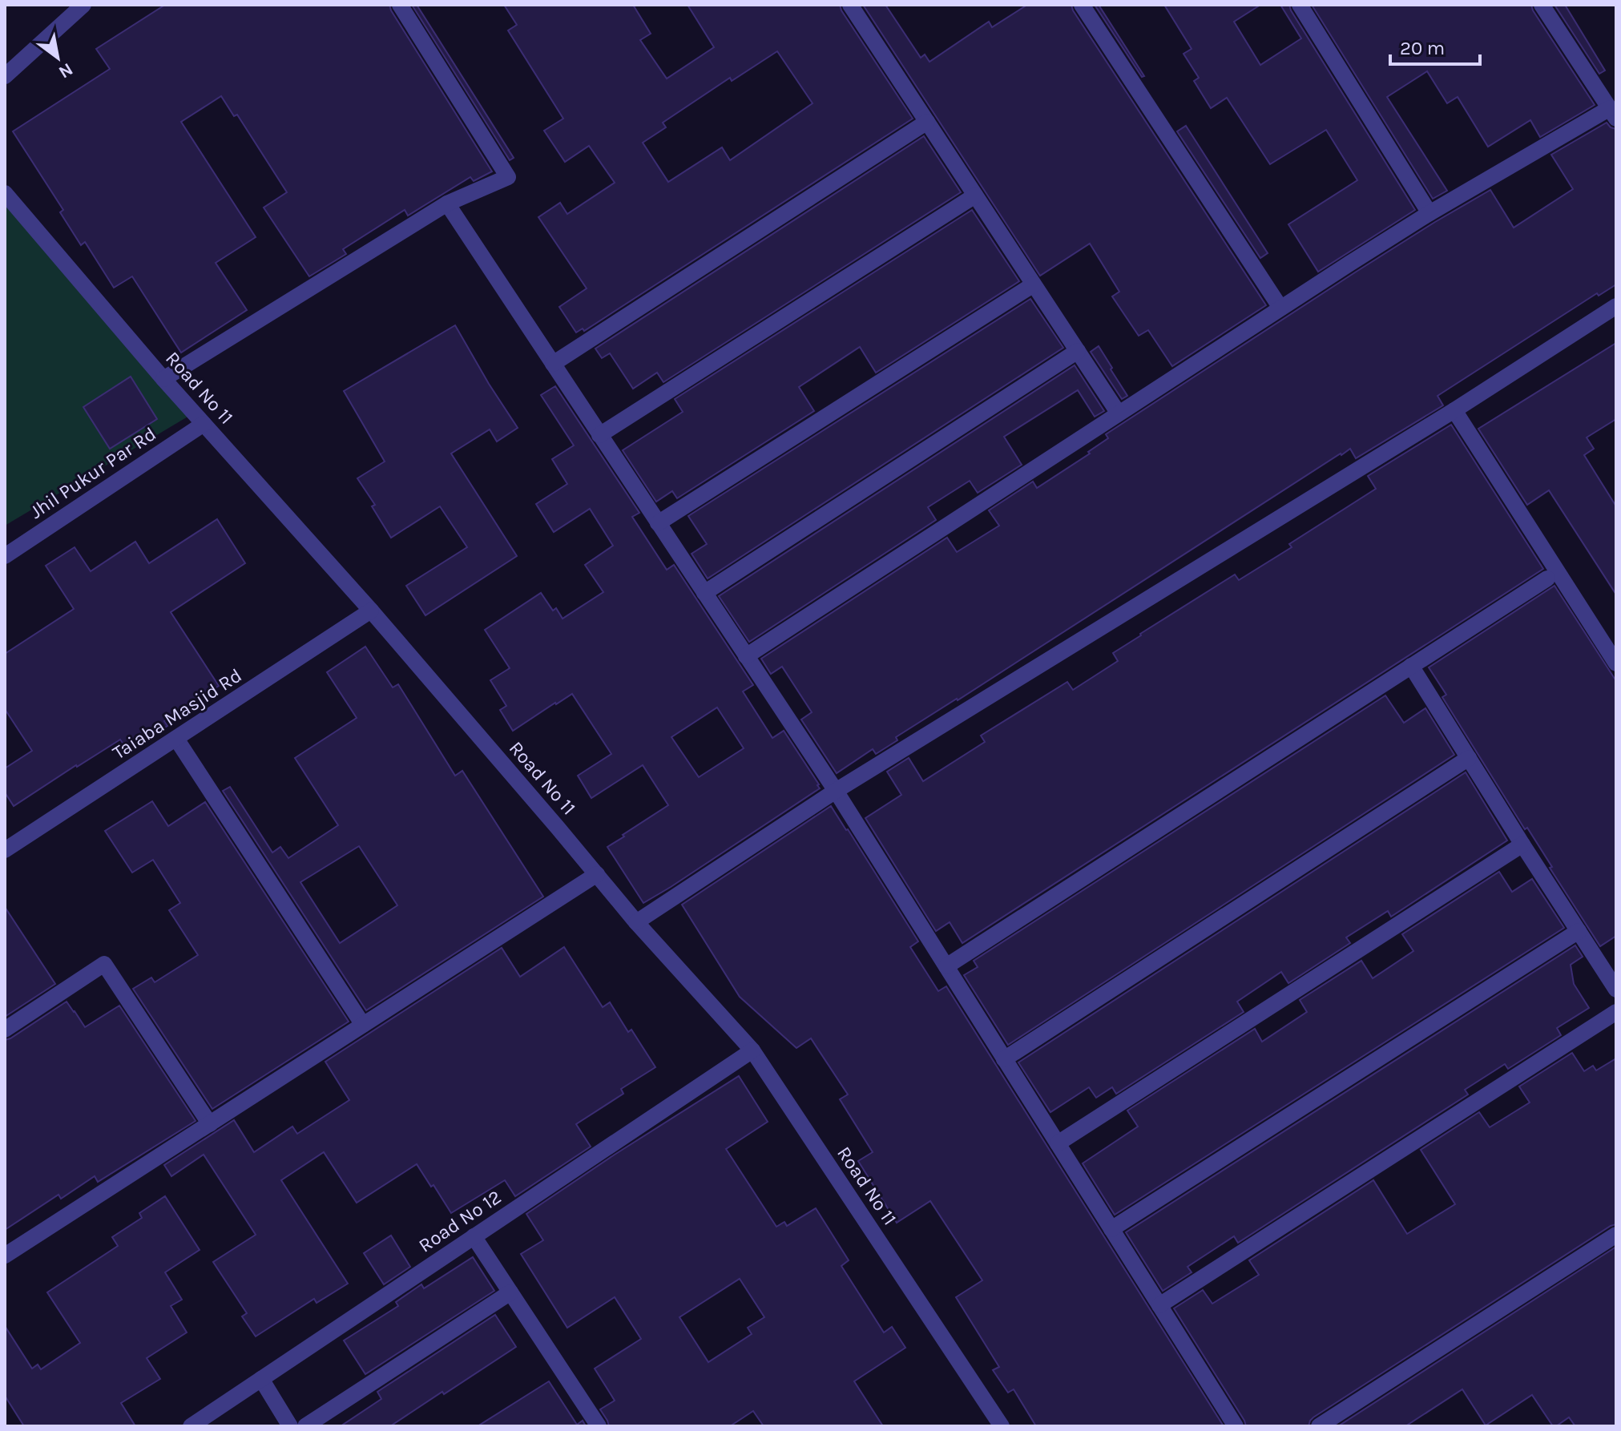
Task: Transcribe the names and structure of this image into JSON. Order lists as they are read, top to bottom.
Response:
{
  "streets": {
    "street": [
      "Road No 11",
      "Jhil Pukur Par Rd",
      "Taiaba Masjid Rd",
      "Road No 12"
    ]
  },
  "crossings": [
    ["Road No 11", "Jhil Pukur Par Rd"],
    ["Road No 11", "Taiaba Masjid Rd"],
    ["Road No 11", "Road No 12"]
  ],
  "scale_bar": "20 m",
  "north": "bottom right"
}
